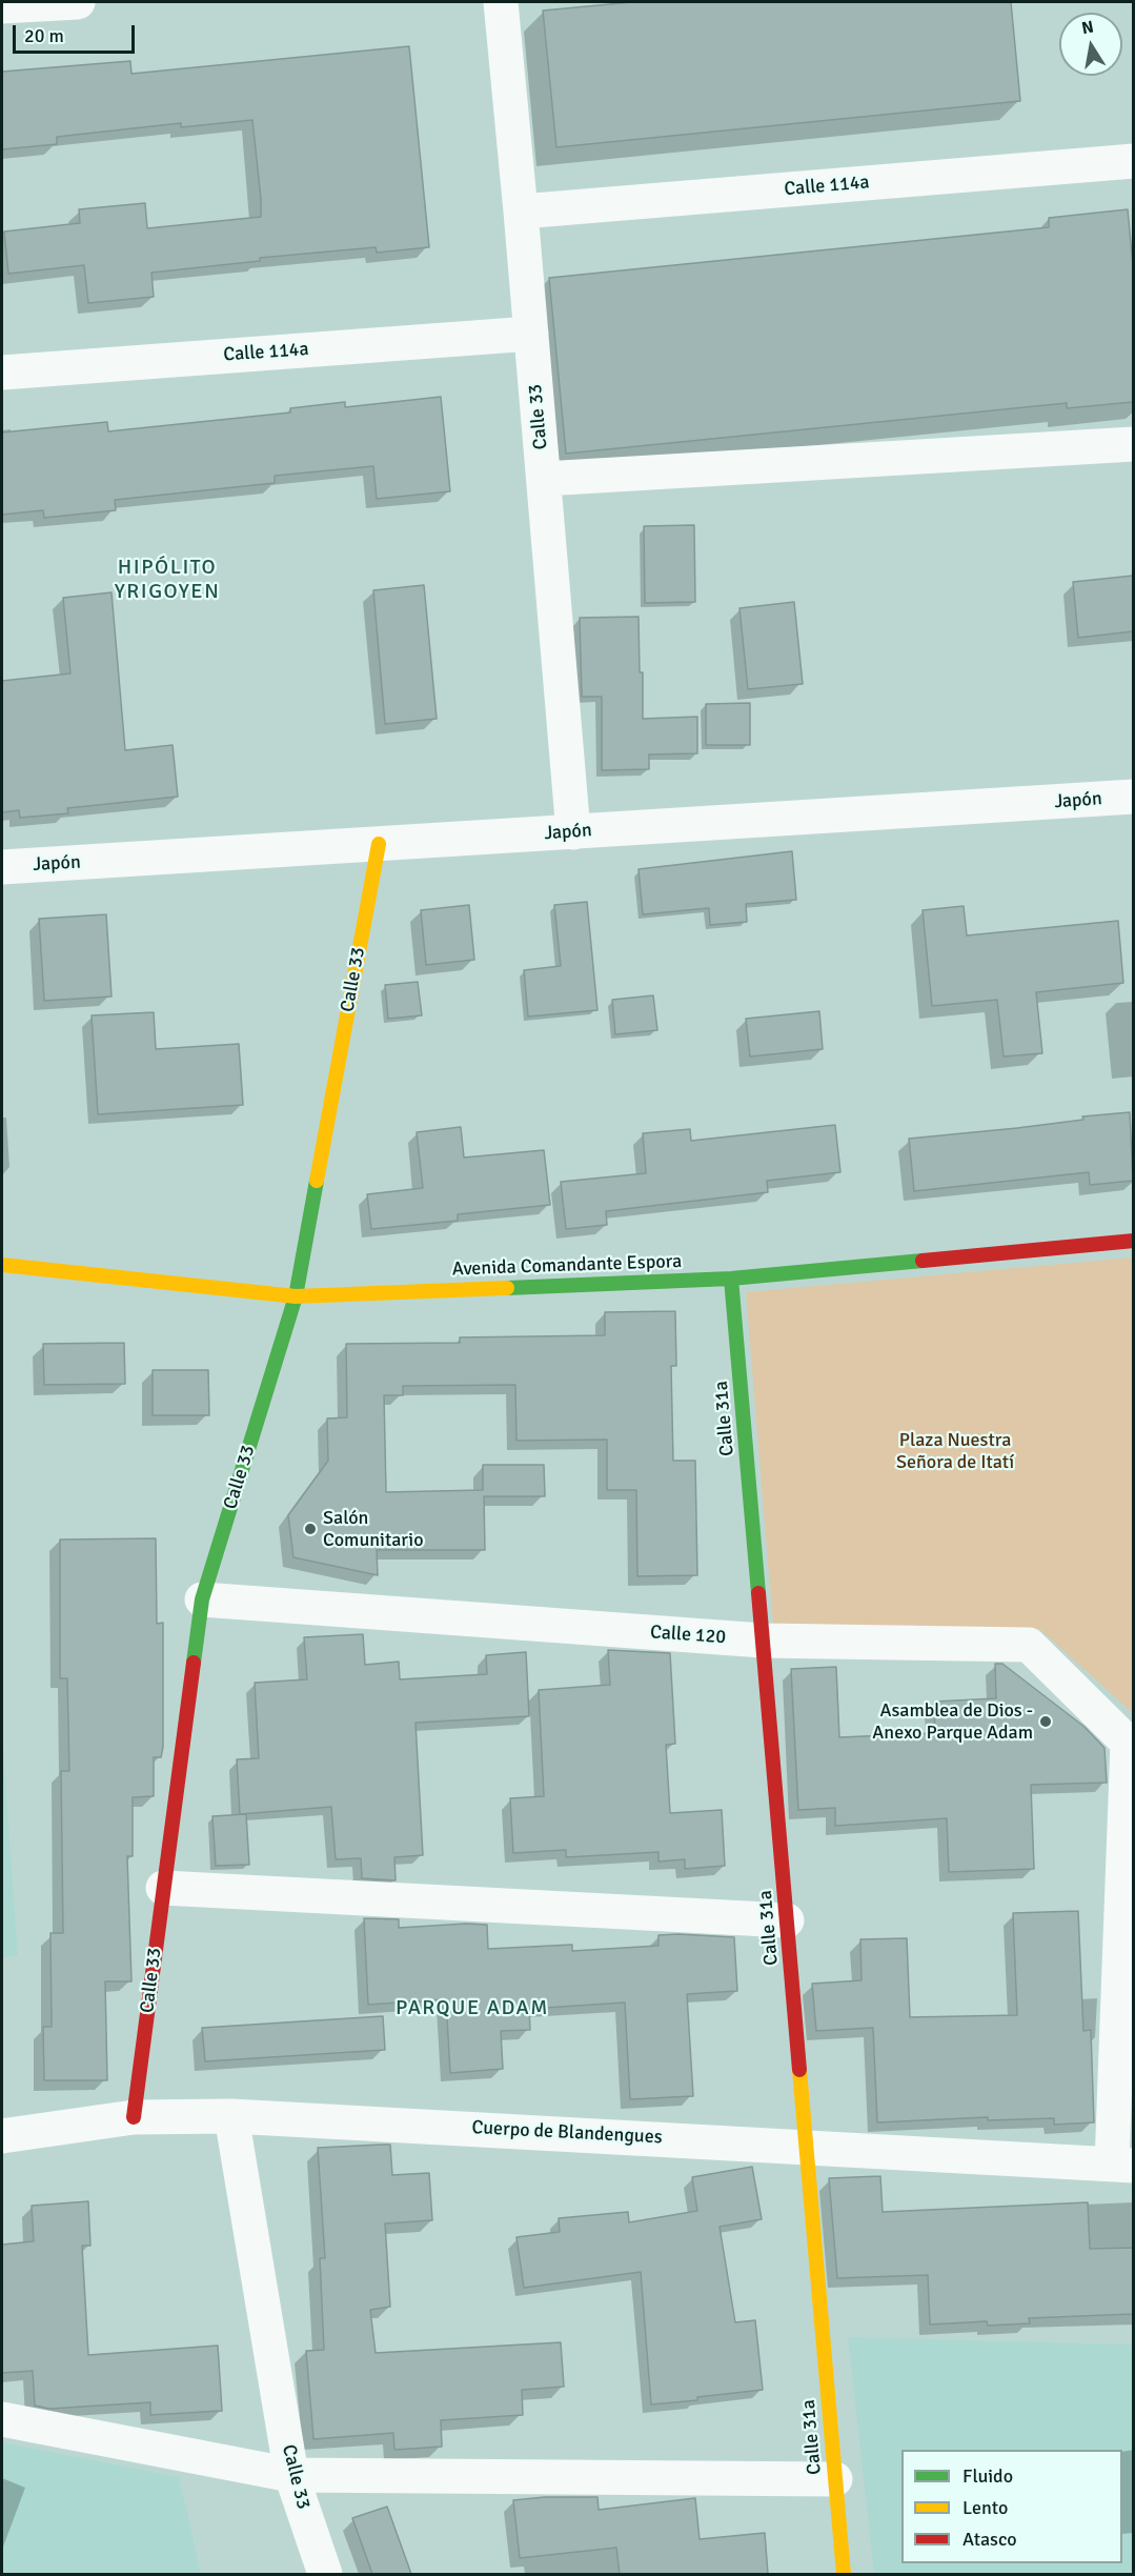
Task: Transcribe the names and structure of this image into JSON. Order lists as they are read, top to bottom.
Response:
{
  "streets": {
    "street": [
      "Calle 114a",
      "Calle 33",
      "Japón",
      "Avenida Comandante Espora",
      "Calle 31a",
      "Calle 120",
      "Cuerpo de Blandengues"
    ]
  },
  "crossings": [
    ["Calle 114a", "Calle 33"],
    ["Calle 33", "Japón"],
    ["Calle 33", "Avenida Comandante Espora"],
    ["Calle 33", "Calle 120"],
    ["Calle 33", "Cuerpo de Blandengues"],
    ["Avenida Comandante Espora", "Calle 31a"],
    ["Calle 31a", "Calle 120"],
    ["Calle 31a", "Cuerpo de Blandengues"]
  ],
  "districts": ["HIPÓLITO YRIGOYEN", "PARQUE ADAM"],
  "parks": ["Plaza Nuestra Señora de Itatí"],
  "places": ["Salón Comunitario", "Asamblea de Dios - Anexo Parque Adam"],
  "legend": ["Fluido", "Lento", "Atasco"],
  "scale_bar": "20 m",
  "north": "top"
}
